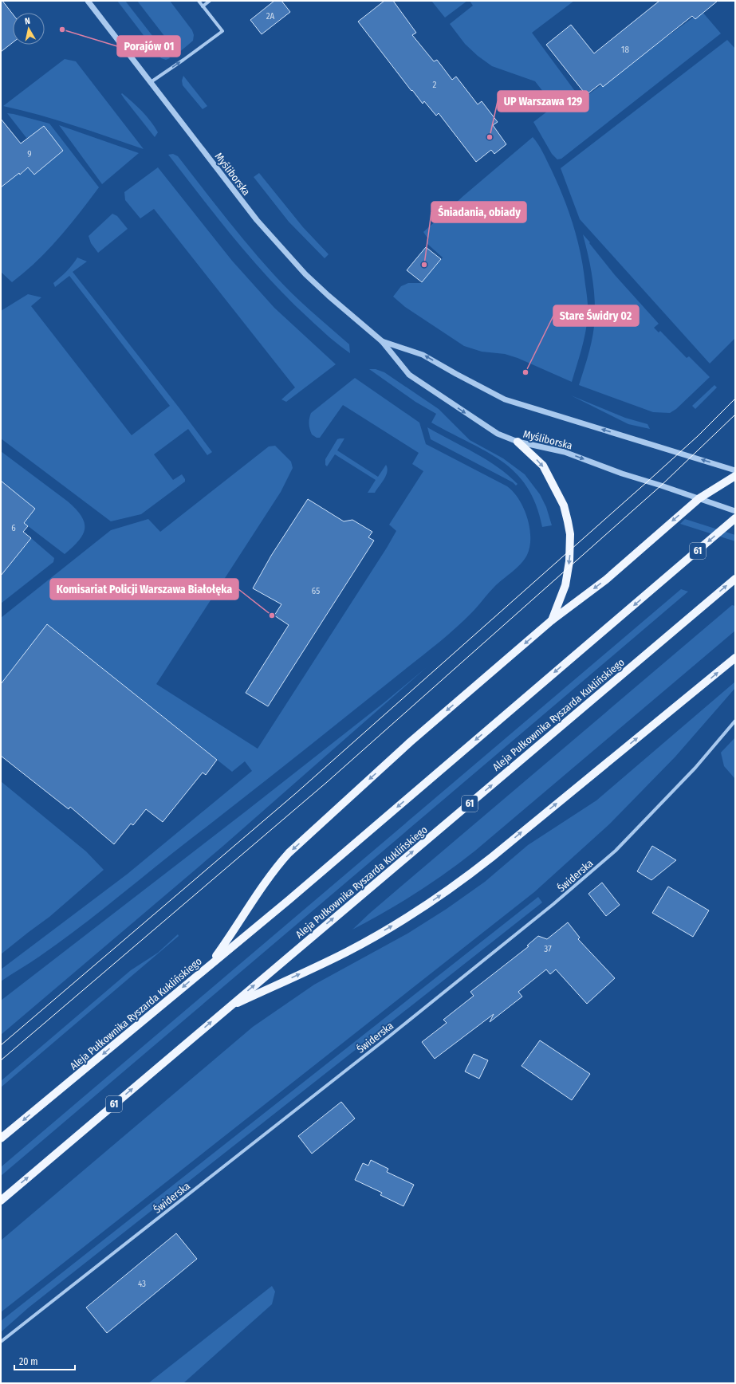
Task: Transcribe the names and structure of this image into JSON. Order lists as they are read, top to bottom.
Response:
{
  "streets": {
    "main road": ["61", "Aleja Pułkownika Ryszarda Kuklińskiego"],
    "street": ["Myśliborska", "Świderska"]
  },
  "places": [
    "Porajów 01",
    "UP Warszawa 129",
    "Śniadania, obiady",
    "Stare Świdry 02",
    "Komisariat Policji Warszawa Białołęka"
  ],
  "house_numbers": [
    "2A",
    "18",
    "2",
    "9",
    "6",
    "65",
    "37",
    "43"
  ],
  "scale_bar": "20 m",
  "north": "top"
}
